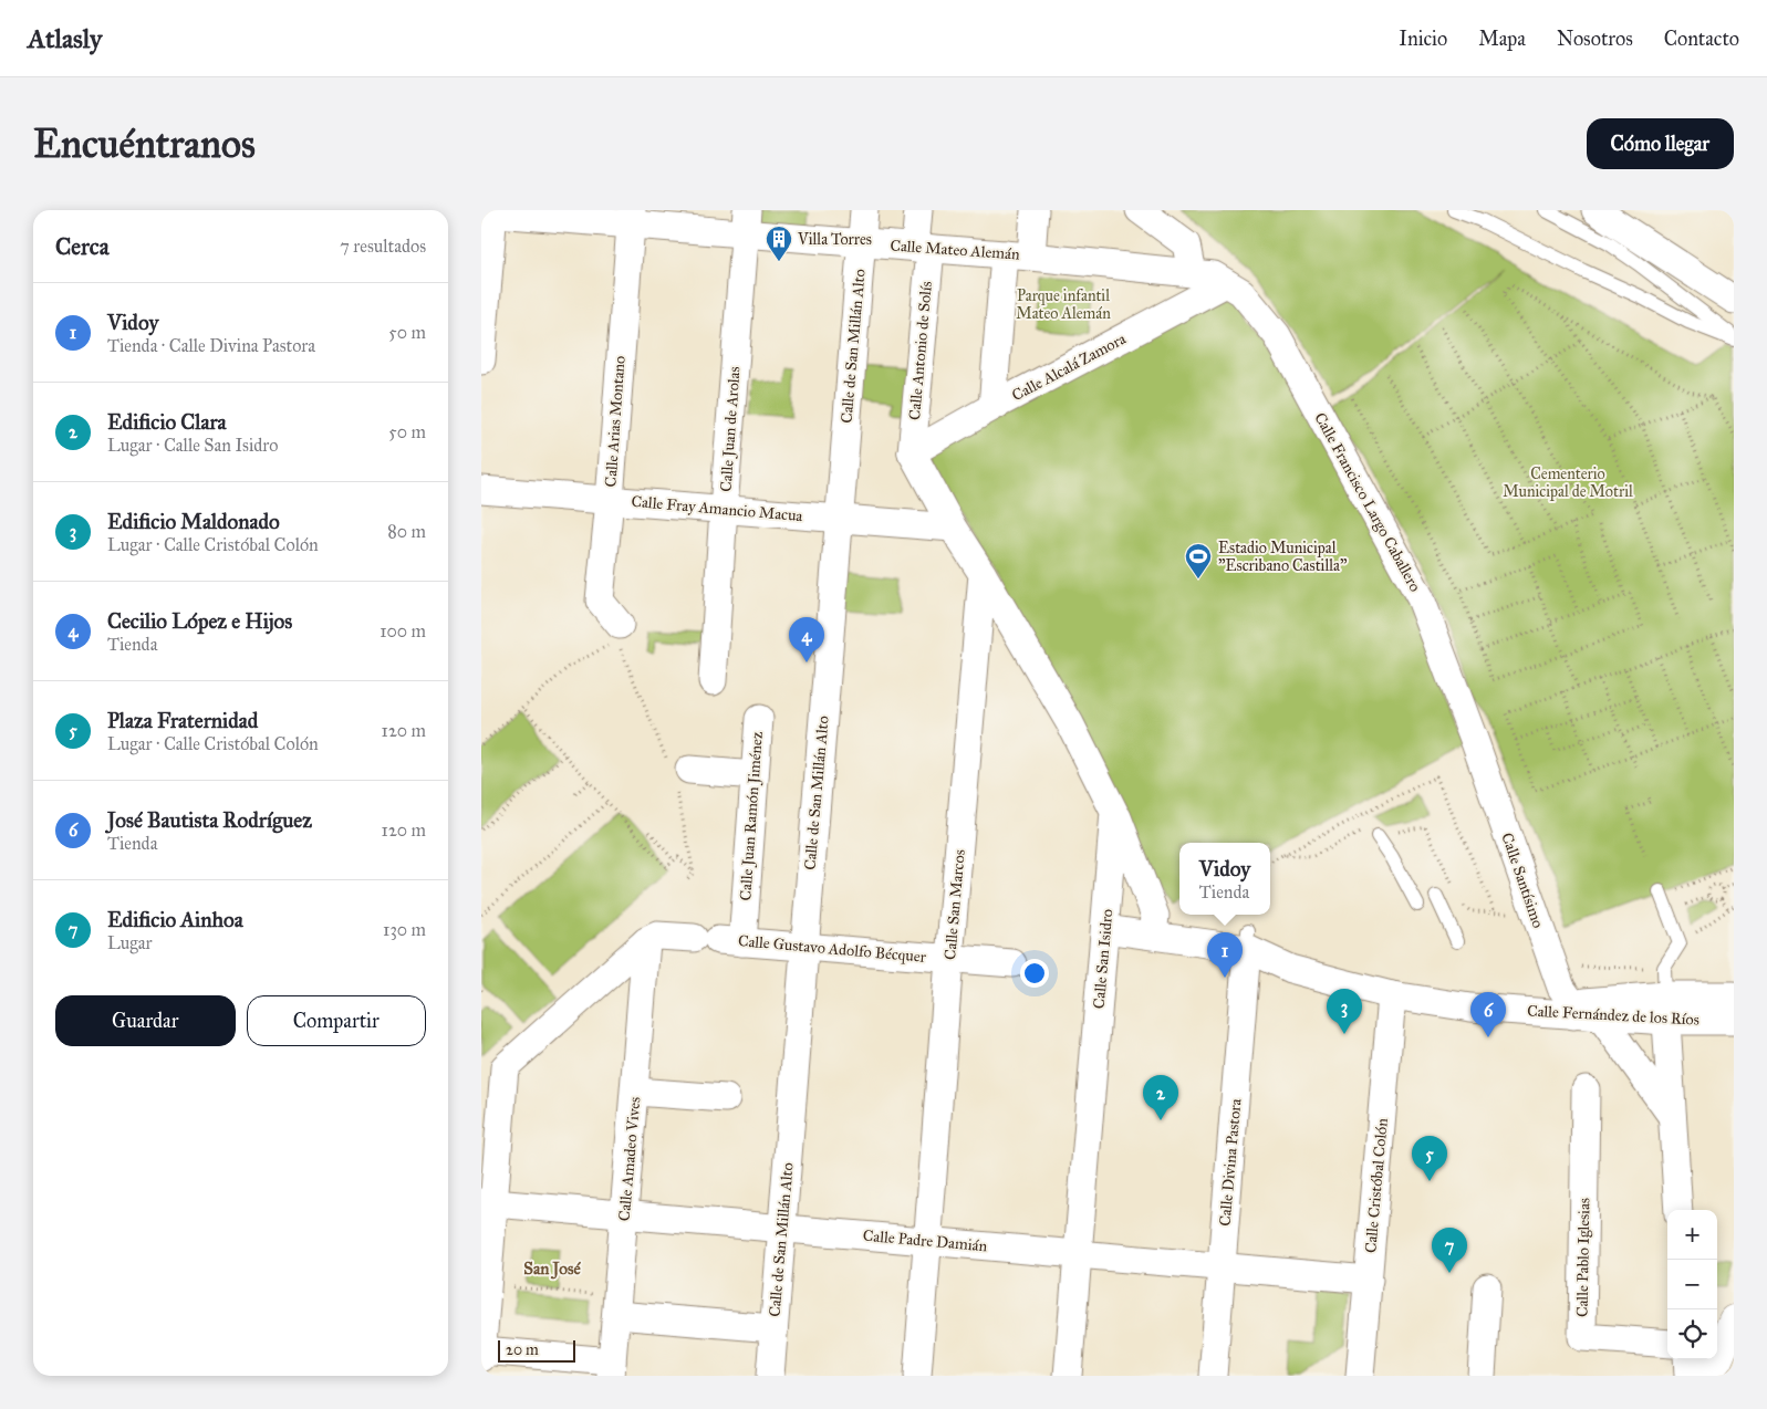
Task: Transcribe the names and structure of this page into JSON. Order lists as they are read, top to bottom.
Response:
{
  "streets": {
    "street": [
      "Calle Mateo Alemán",
      "Calle de San Millán Alto",
      "Calle Antonio de Solís",
      "Calle Alcalá Zamora",
      "Calle Arias Montano",
      "Calle Juan de Arolas",
      "Calle Francisco Largo Caballero",
      "Calle Fray Amancio Macua",
      "Calle Juan Ramón Jiménez",
      "Calle Santísimo",
      "Calle San Marcos",
      "Calle Gustavo Adolfo Bécquer",
      "Calle San Isidro",
      "Calle Fernández de los Ríos",
      "Calle Amadeo Vives",
      "Calle Divina Pastora",
      "Calle Cristóbal Colón",
      "Calle Padre Damián",
      "Calle Pablo Iglesias"
    ]
  },
  "crossings": [
    ["Calle Mateo Alemán", "Calle de San Millán Alto"],
    ["Calle Mateo Alemán", "Calle Antonio de Solís"],
    ["Calle Mateo Alemán", "Calle Alcalá Zamora"],
    ["Calle Mateo Alemán", "Calle Arias Montano"],
    ["Calle Mateo Alemán", "Calle Juan de Arolas"],
    ["Calle Mateo Alemán", "Calle Francisco Largo Caballero"],
    ["Calle de San Millán Alto", "Calle Fray Amancio Macua"],
    ["Calle de San Millán Alto", "Calle Gustavo Adolfo Bécquer"],
    ["Calle de San Millán Alto", "Calle Padre Damián"],
    ["Calle Antonio de Solís", "Calle Alcalá Zamora"],
    ["Calle Alcalá Zamora", "Calle Francisco Largo Caballero"],
    ["Calle Arias Montano", "Calle Fray Amancio Macua"],
    ["Calle Juan de Arolas", "Calle Fray Amancio Macua"],
    ["Calle Francisco Largo Caballero", "Calle Santísimo"],
    ["Calle Juan Ramón Jiménez", "Calle Gustavo Adolfo Bécquer"],
    ["Calle Santísimo", "Calle Fernández de los Ríos"],
    ["Calle San Marcos", "Calle Gustavo Adolfo Bécquer"],
    ["Calle San Marcos", "Calle Padre Damián"],
    ["Calle Gustavo Adolfo Bécquer", "Calle Amadeo Vives"],
    ["Calle San Isidro", "Calle Fernández de los Ríos"],
    ["Calle San Isidro", "Calle Padre Damián"],
    ["Calle Fernández de los Ríos", "Calle Divina Pastora"],
    ["Calle Fernández de los Ríos", "Calle Cristóbal Colón"],
    ["Calle Amadeo Vives", "Calle Padre Damián"],
    ["Calle Divina Pastora", "Calle Padre Damián"],
    ["Calle Cristóbal Colón", "Calle Padre Damián"]
  ],
  "districts": ["San José"],
  "parks": ["Parque infantil Mateo Alemán", "Cementerio Municipal de Motril"],
  "places": {
    "building": ["Villa Torres"],
    "sports": ["Estadio Municipal \"Escribano Castilla\""]
  },
  "scale_bar": "20 m",
  "page": {
    "header": "Atlasly",
    "nav": [
      "Inicio",
      "Mapa",
      "Nosotros",
      "Contacto"
    ],
    "buttons": [
      "Cómo llegar",
      ["Guardar", "Compartir"]
    ],
    "title": "Encuéntranos",
    "heading": ["Cerca", "7 resultados"],
    "list": [
      {
        "mark": "1",
        "name": "Vidoy",
        "note": "Tienda · Calle Divina Pastora",
        "value": "50 m"
      },
      {
        "mark": "2",
        "name": "Edificio Clara",
        "note": "Lugar · Calle San Isidro",
        "value": "50 m"
      },
      {
        "mark": "3",
        "name": "Edificio Maldonado",
        "note": "Lugar · Calle Cristóbal Colón",
        "value": "80 m"
      },
      {
        "mark": "4",
        "name": "Cecilio López e Hijos",
        "note": "Tienda",
        "value": "100 m"
      },
      {
        "mark": "5",
        "name": "Plaza Fraternidad",
        "note": "Lugar · Calle Cristóbal Colón",
        "value": "120 m"
      },
      {
        "mark": "6",
        "name": "José Bautista Rodríguez",
        "note": "Tienda",
        "value": "120 m"
      },
      {
        "mark": "7",
        "name": "Edificio Ainhoa",
        "note": "Lugar",
        "value": "130 m"
      }
    ],
    "pins": [
      "4",
      "1",
      "3",
      "6",
      "2",
      "5",
      "7"
    ],
    "popup": ["Vidoy", "Tienda"],
    "map_buttons": ["+", "−"],
    "scale": "20 m"
  }
}
